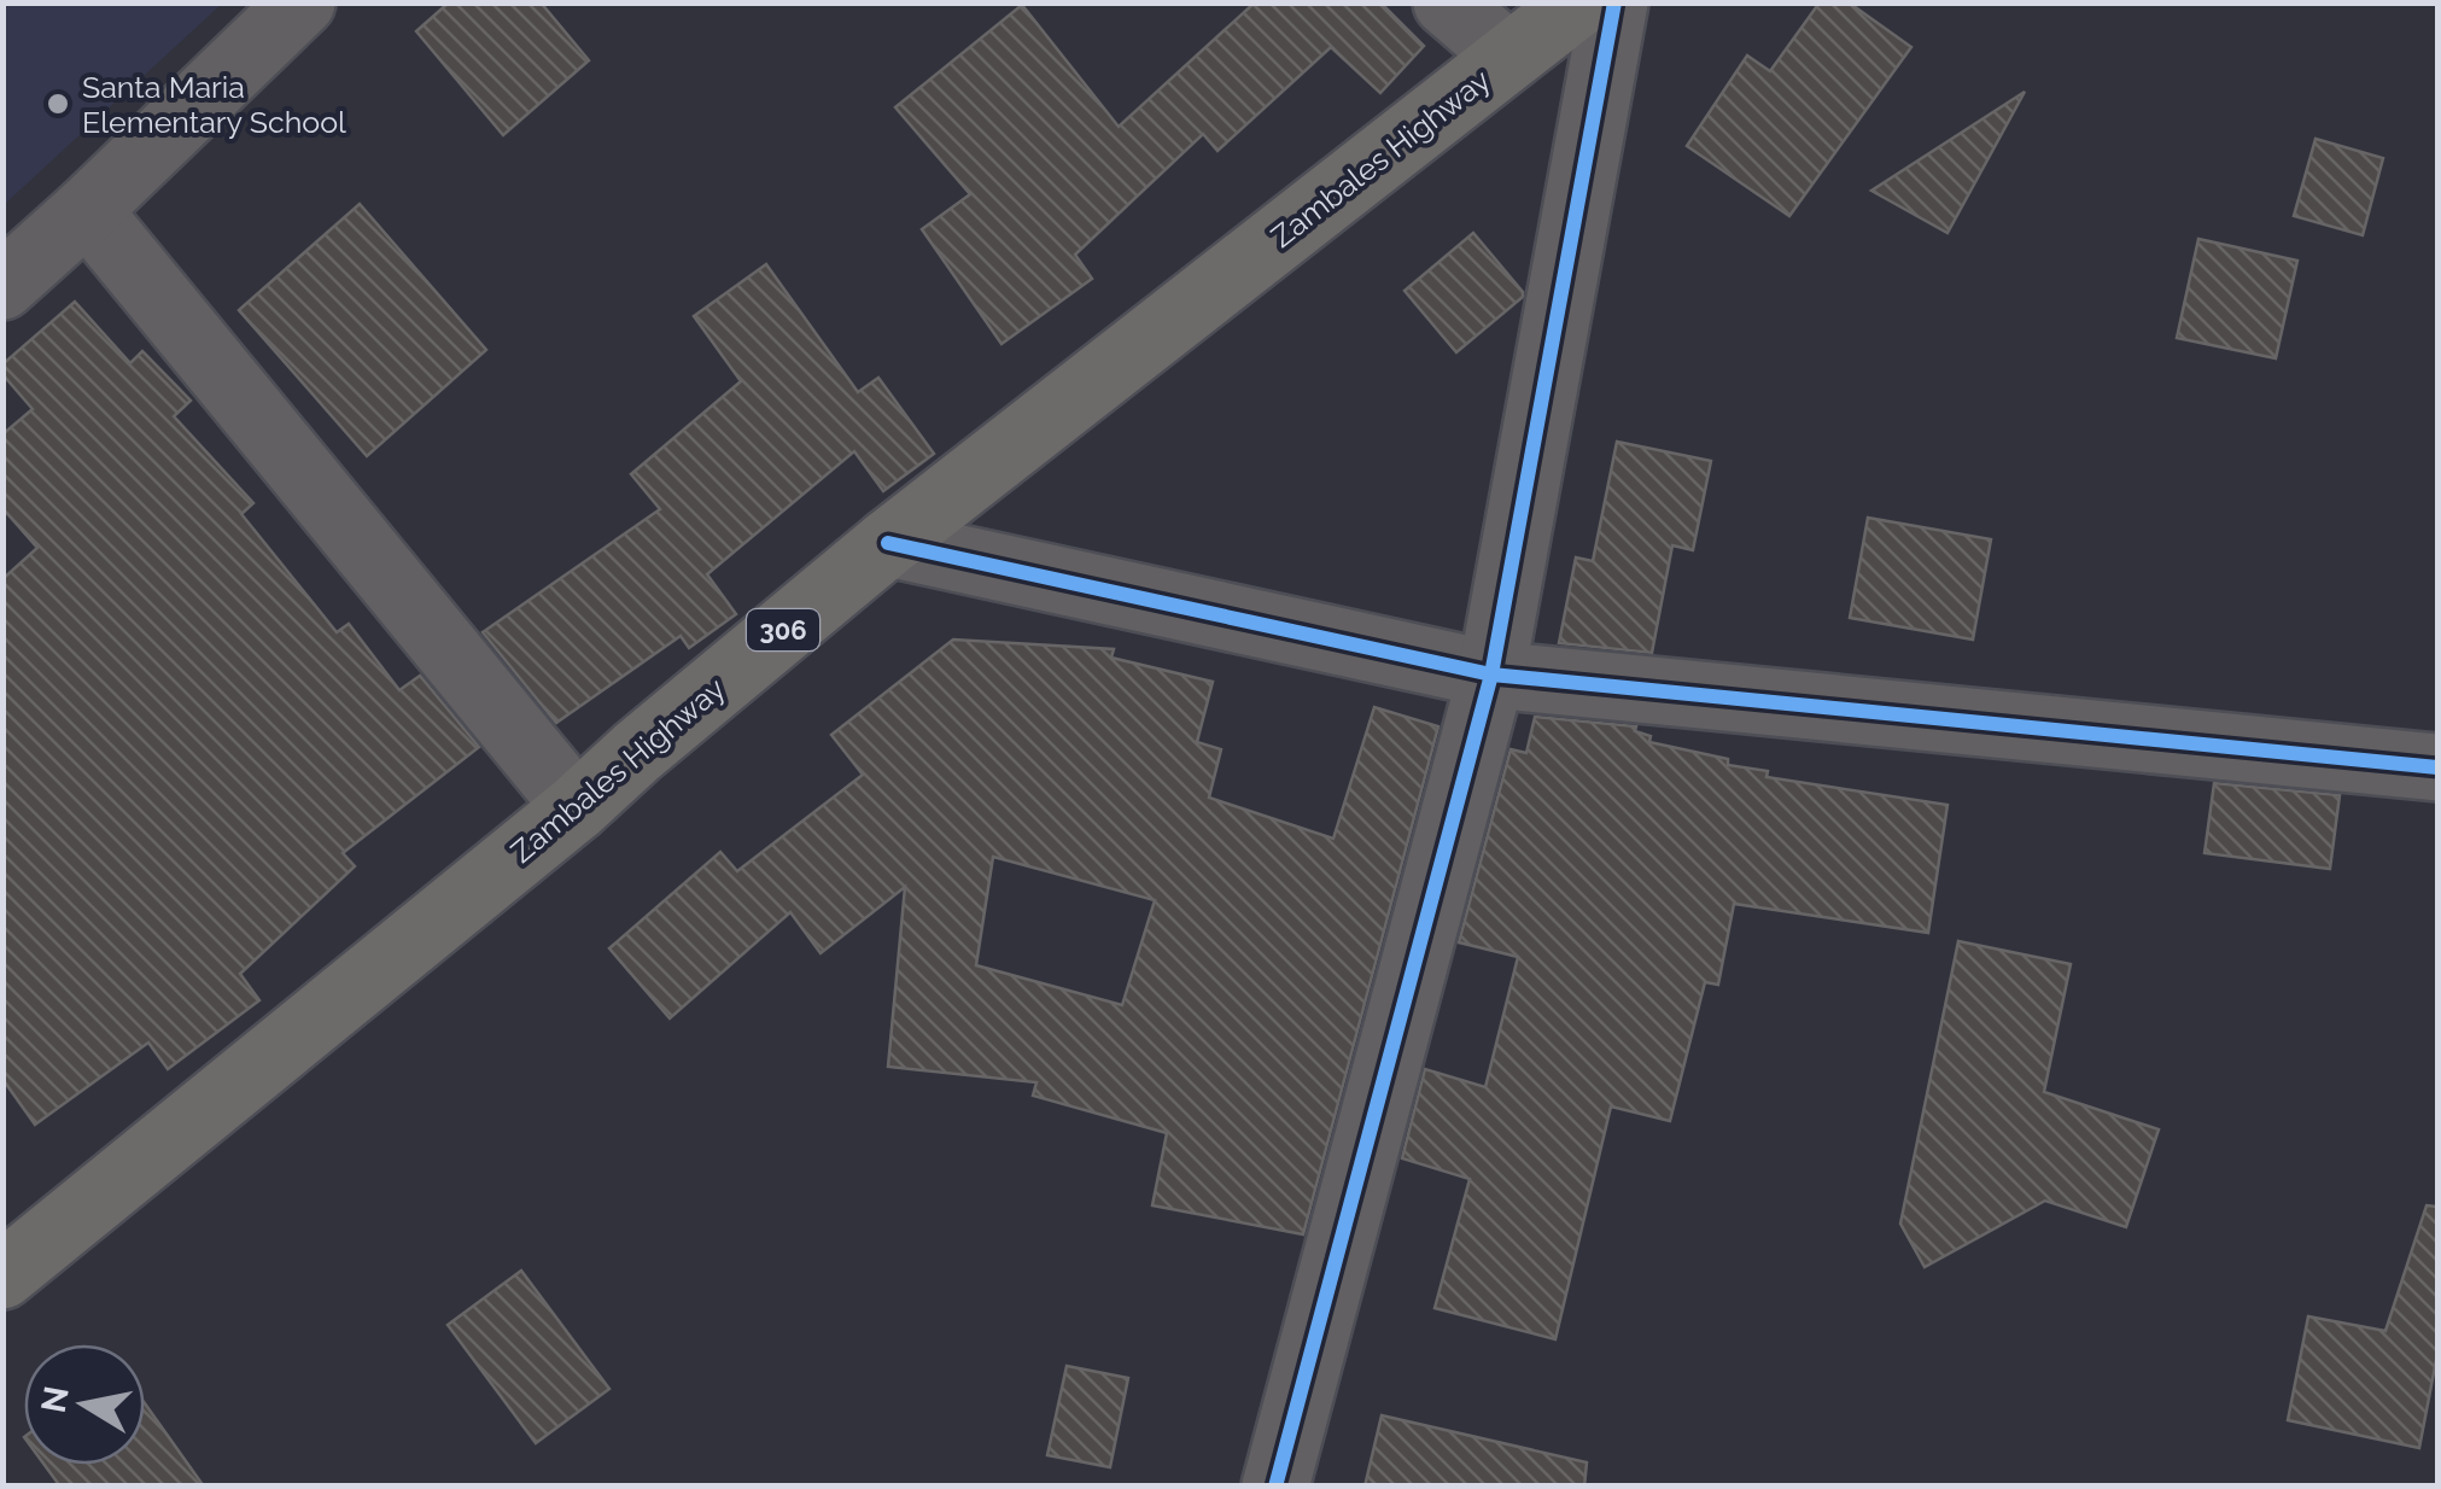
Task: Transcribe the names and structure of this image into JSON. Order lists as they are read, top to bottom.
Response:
{
  "streets": {
    "main road": ["Zambales Highway", "306"]
  },
  "places": ["Santa Maria Elementary School"],
  "north": "left"
}
